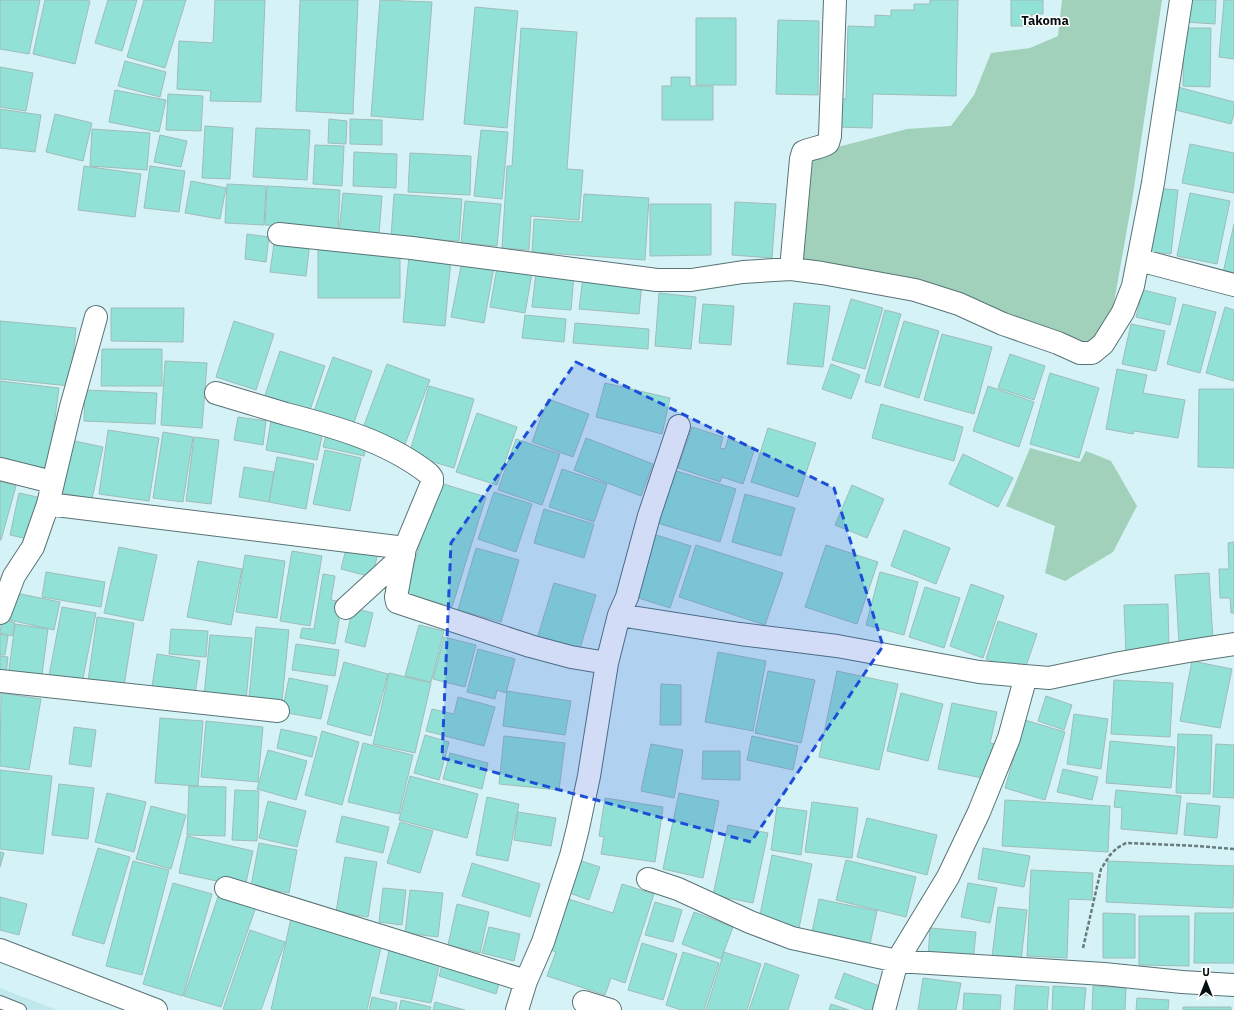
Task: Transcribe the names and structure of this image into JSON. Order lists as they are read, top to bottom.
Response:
{
  "districts": ["Takoma"],
  "north": "top"
}
